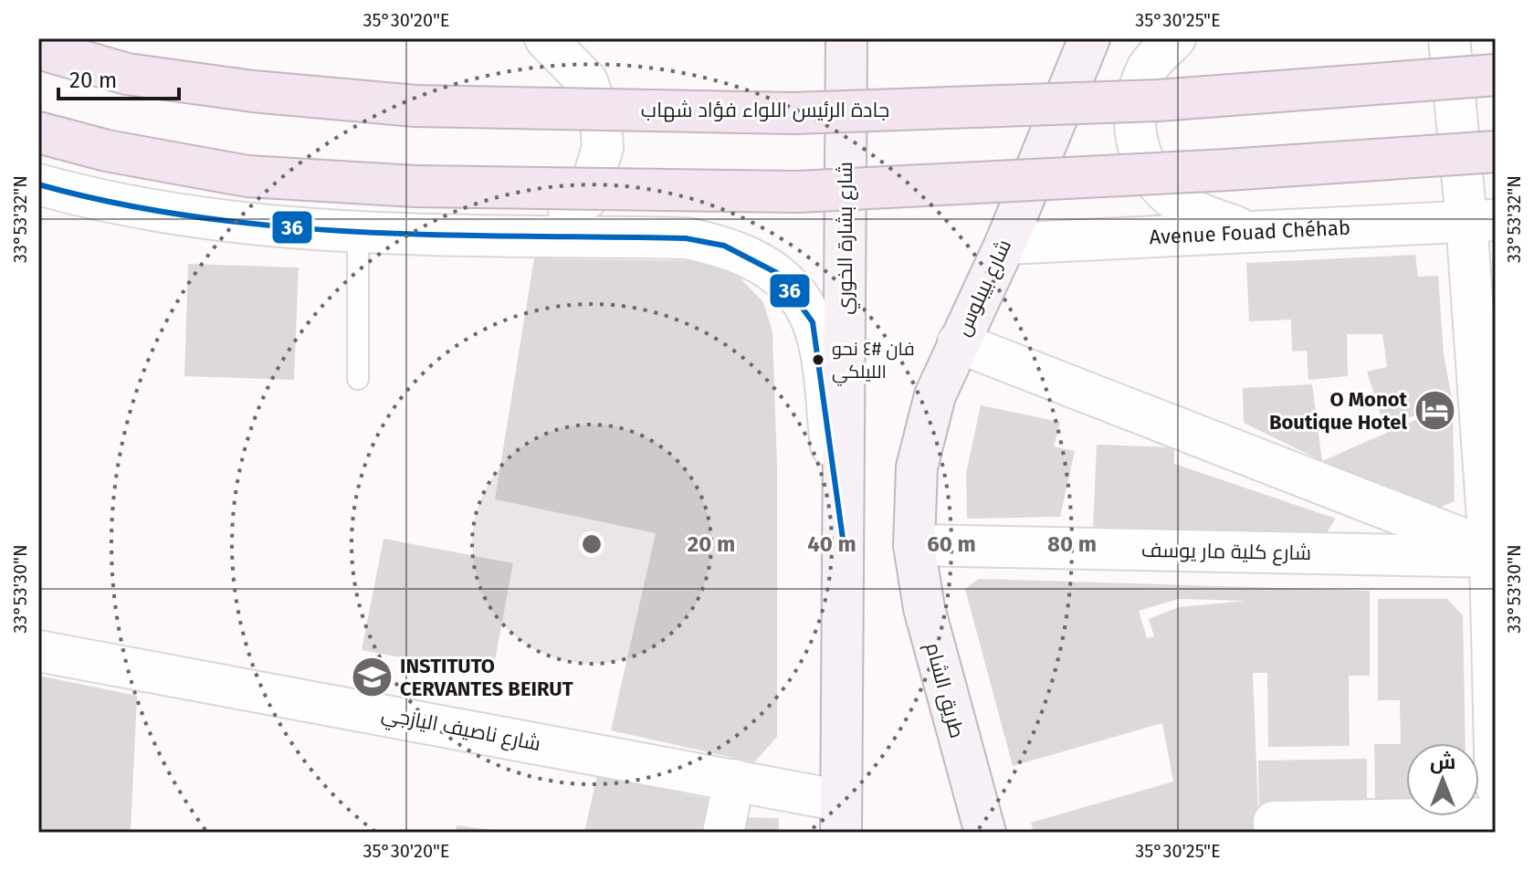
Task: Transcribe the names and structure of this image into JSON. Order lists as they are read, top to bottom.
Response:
{
  "streets": {
    "highway": ["جادة الرئيس اللواء فؤاد شهاب"],
    "main road": ["شارع بشارة الخوري", "شارع بيبلوس", "طريق الشام"],
    "street": ["Avenue Fouad Chéhab", "شارع كلية مار يوسف", "شارع ناصيف اليازجي"]
  },
  "crossings": [
    ["Avenue Fouad Chéhab", "شارع بيبلوس"],
    ["شارع بشارة الخوري", "شارع ناصيف اليازجي"],
    ["شارع بيبلوس", "شارع كلية مار يوسف"],
    ["شارع بيبلوس", "طريق الشام"],
    ["شارع كلية مار يوسف", "طريق الشام"]
  ],
  "places": {
    "other": ["فان #٤ نحو الليلكي"],
    "hotel": ["O Monot Boutique Hotel"],
    "school or university": ["INSTITUTO CERVANTES BEIRUT"]
  },
  "lines": ["transit line 36"],
  "scale_bar": "20 m",
  "north": "top",
  "coordinates": [
    "35°30'20\"E",
    "35°30'25\"E",
    "33°53'32\"N",
    "33°53'30\"N"
  ],
  "rings": [
    "20 m",
    "40 m",
    "60 m",
    "80 m"
  ]
}
